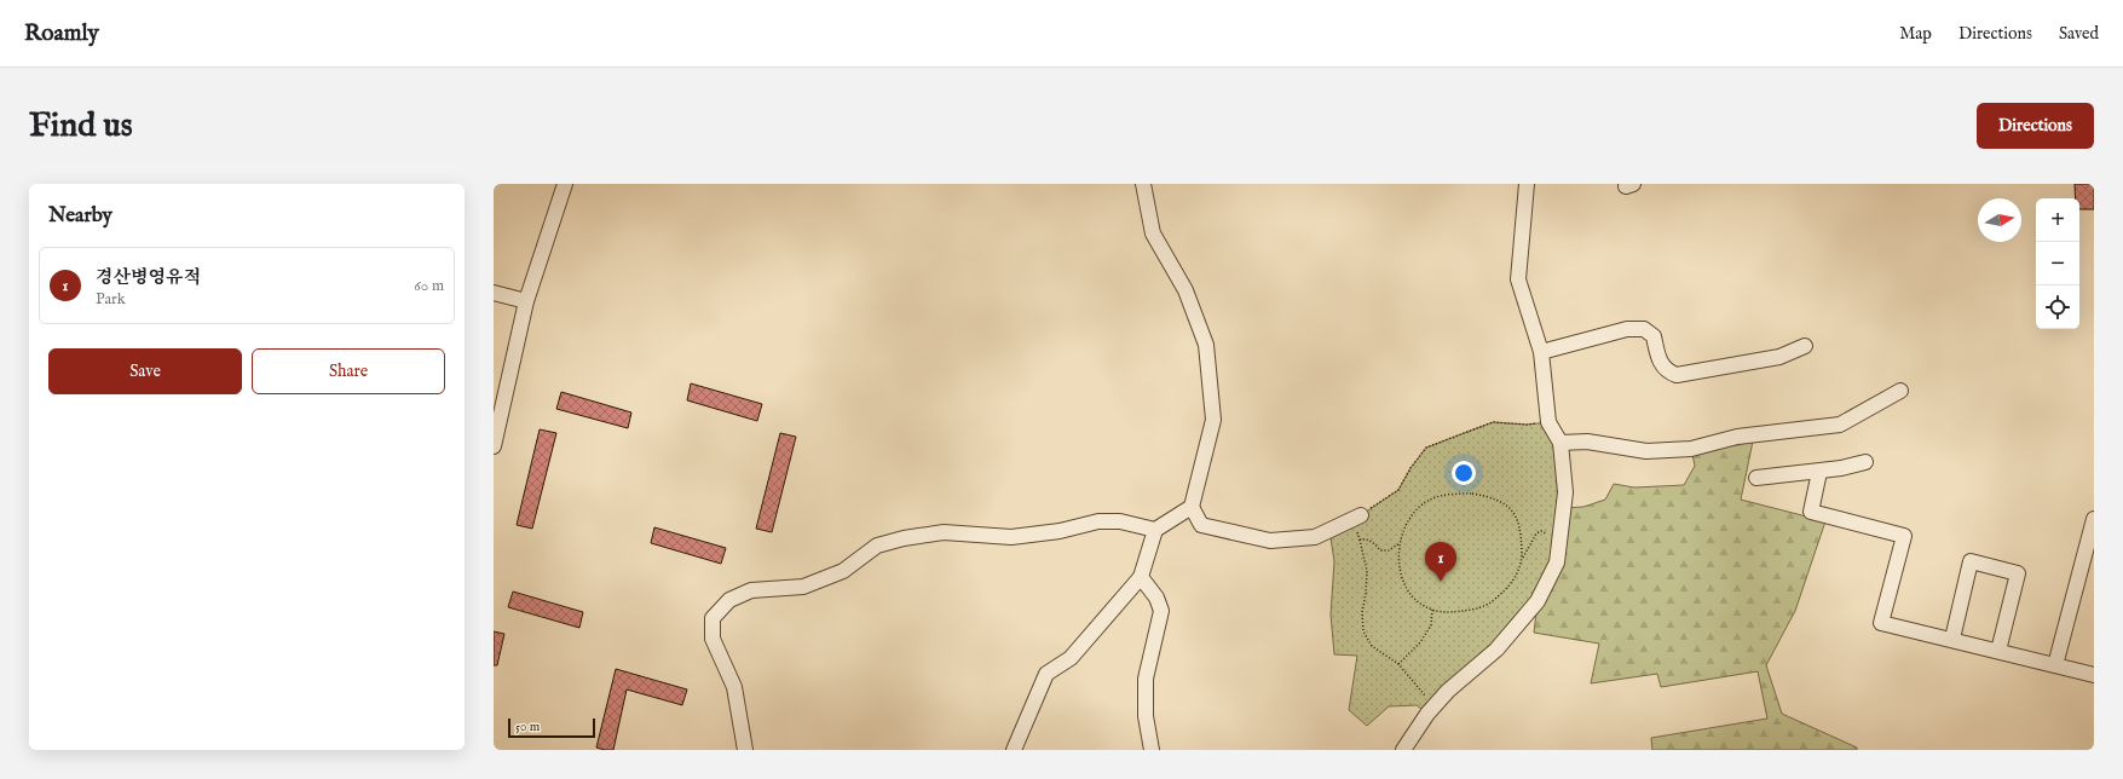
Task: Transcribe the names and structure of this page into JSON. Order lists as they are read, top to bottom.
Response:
{
  "scale_bar": "50 m",
  "north": "right",
  "page": {
    "header": "Roamly",
    "nav": ["Map", "Directions", "Saved"],
    "buttons": [
      "Directions",
      ["Save", "Share"]
    ],
    "title": "Find us",
    "heading": "Nearby",
    "map_buttons": ["+", "−"],
    "list": [
      {
        "mark": "1",
        "name": "경산병영유적",
        "note": "Park",
        "value": "60 m"
      }
    ],
    "pins": "1",
    "scale": "50 m"
  }
}
